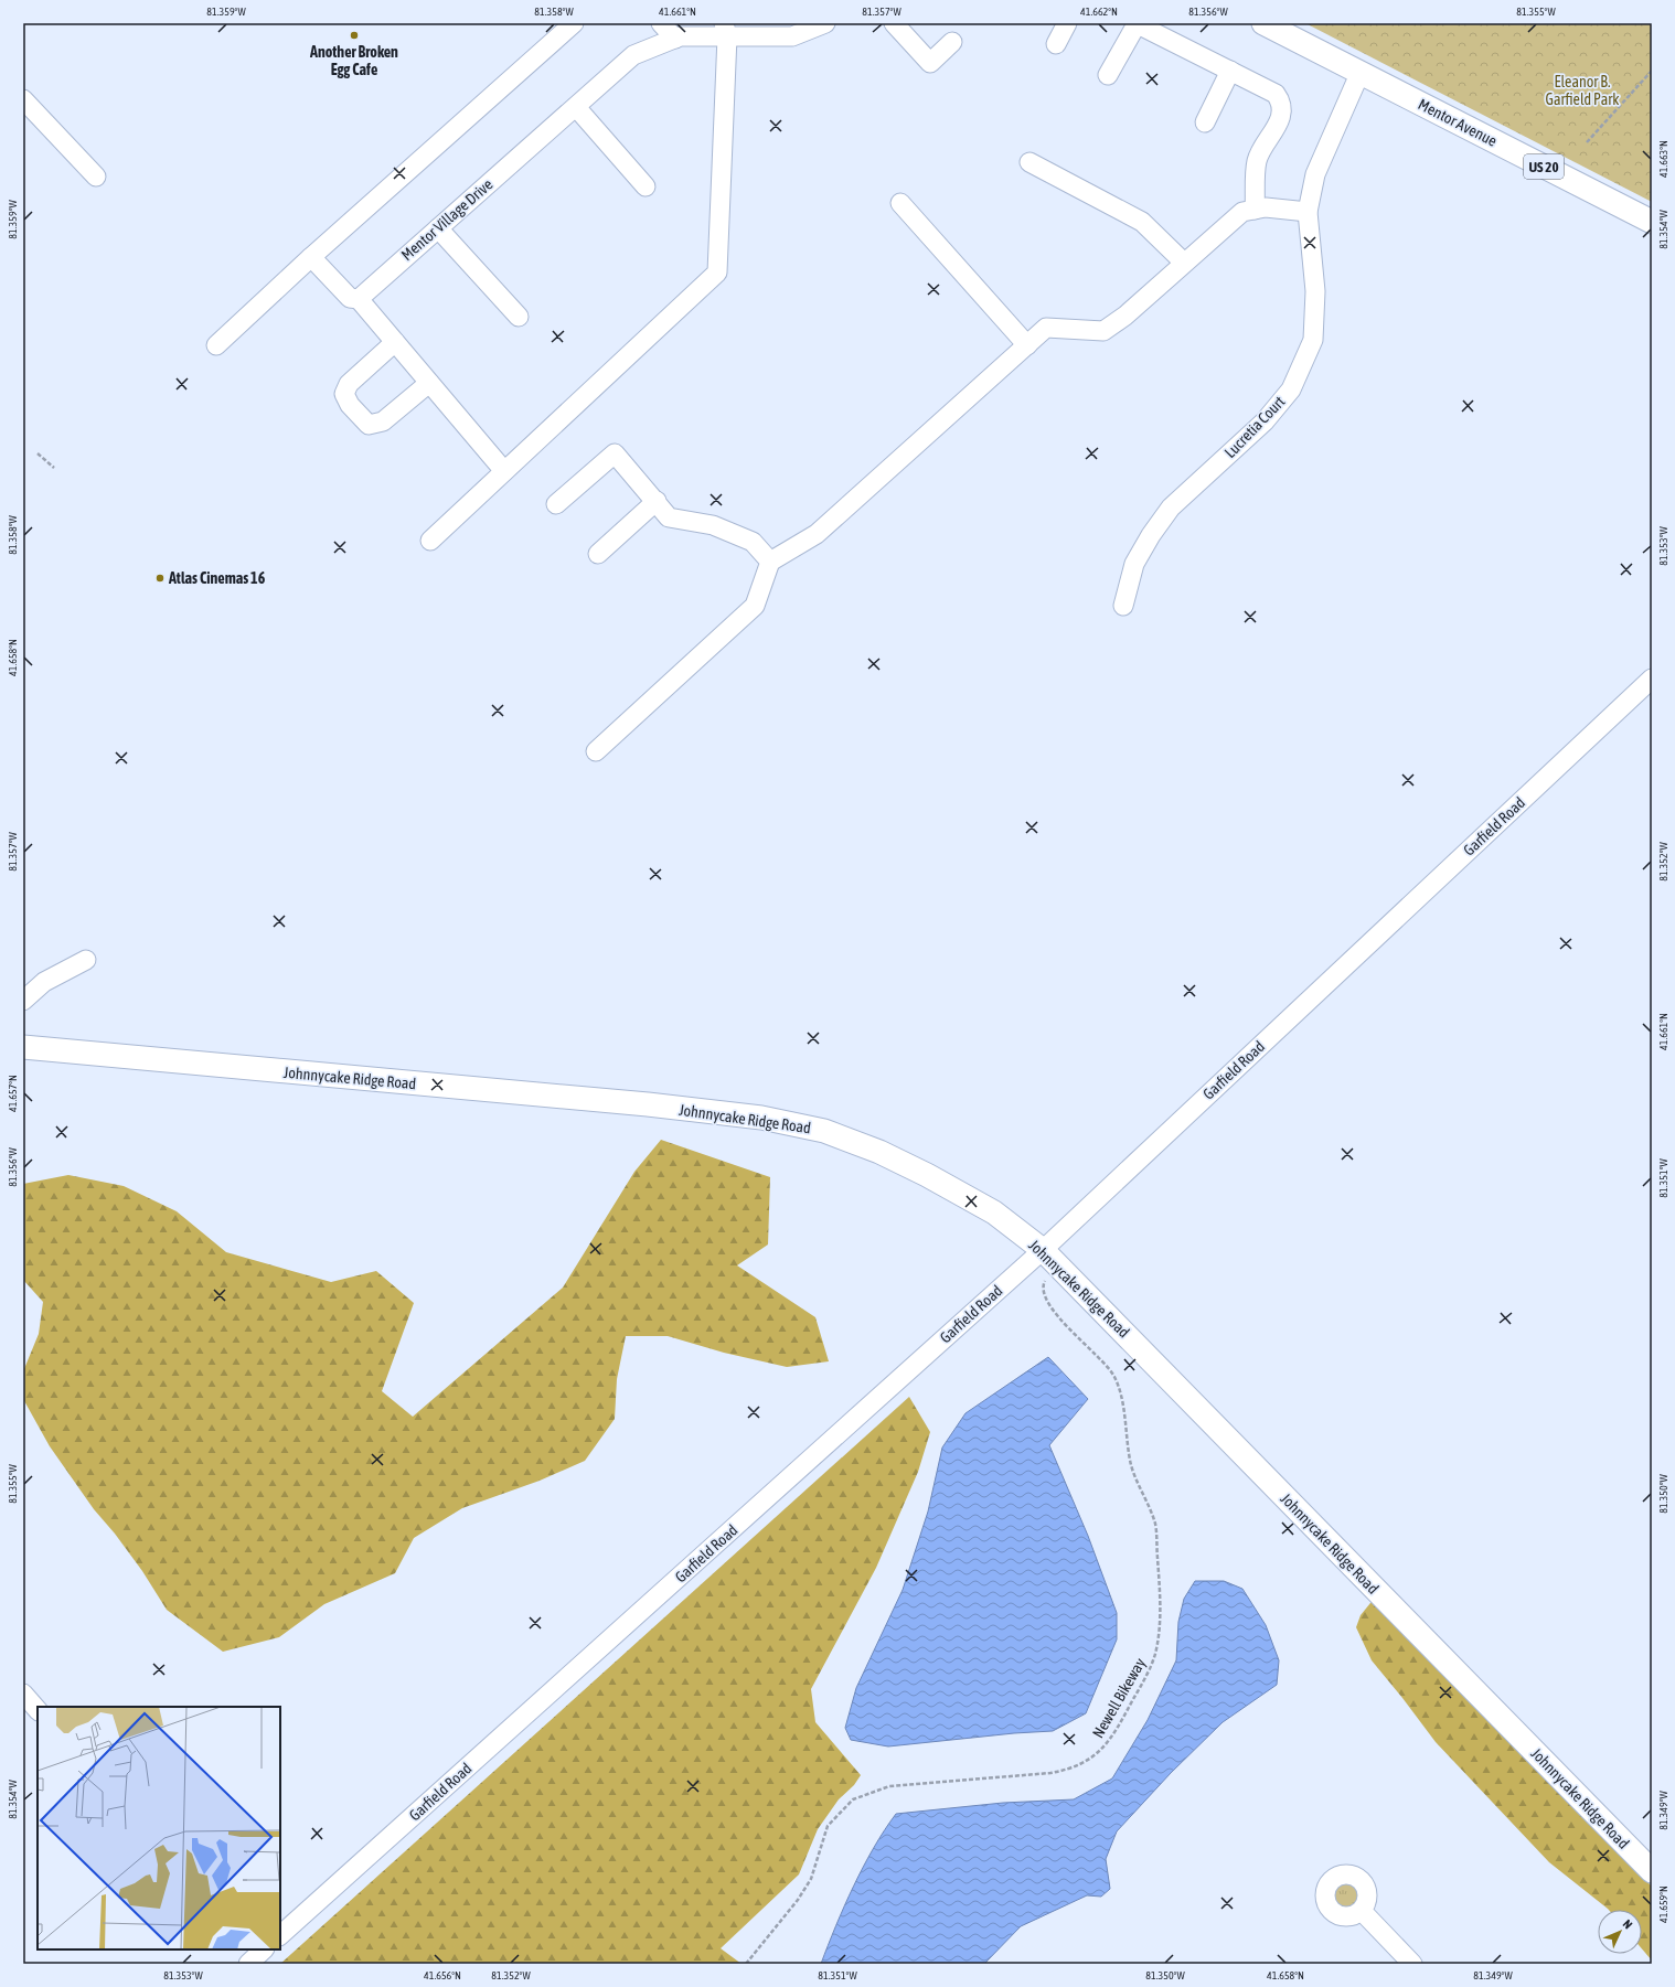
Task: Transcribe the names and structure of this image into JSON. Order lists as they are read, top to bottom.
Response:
{
  "streets": {
    "main road": ["Mentor Avenue", "US 20", "Johnnycake Ridge Road"],
    "street": ["Mentor Village Drive", "Lucretia Court", "Garfield Road"],
    "path": ["Newell Bikeway"]
  },
  "crossings": [
    ["Mentor Avenue", "Lucretia Court"],
    ["Garfield Road", "Johnnycake Ridge Road"],
    ["Johnnycake Ridge Road", "Newell Bikeway"]
  ],
  "parks": ["Eleanor B. Garfield Park"],
  "places": ["Another Broken Egg Cafe", "Atlas Cinemas 16"],
  "north": "top right",
  "coordinates": [
    "81.359°W",
    "81.358°W",
    "41.661°N",
    "81.357°W",
    "41.662°N",
    "81.356°W",
    "81.355°W",
    "41.663°N",
    "81.354°W",
    "81.353°W",
    "41.658°N",
    "81.352°W",
    "41.657°N",
    "81.351°W",
    "81.350°W",
    "81.349°W",
    "41.659°N",
    "41.656°N"
  ]
}
